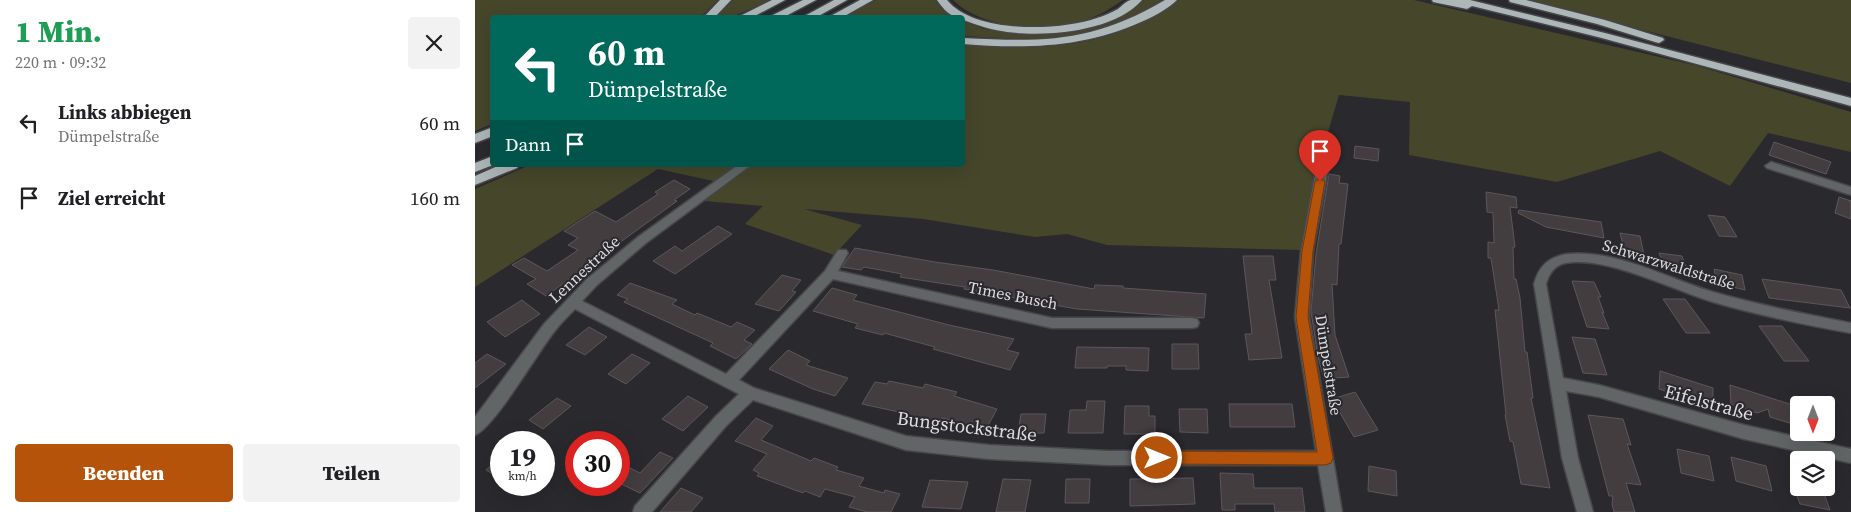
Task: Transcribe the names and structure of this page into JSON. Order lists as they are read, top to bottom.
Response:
{
  "streets": {
    "street": [
      "Schwarzwaldstraße",
      "Lennestraße",
      "Times Busch",
      "Dümpelstraße",
      "Eifelstraße",
      "Bungstockstraße"
    ]
  },
  "crossings": [
    ["Schwarzwaldstraße", "Eifelstraße"],
    ["Lennestraße", "Bungstockstraße"],
    ["Dümpelstraße", "Bungstockstraße"]
  ],
  "north": "bottom",
  "page": {
    "heading": ["1 Min.", "220 m · 09:32"],
    "turn": ["60 m", "Dümpelstraße"],
    "list": [
      {
        "name": "Links abbiegen",
        "note": "Dümpelstraße",
        "value": "60 m"
      },
      {
        "name": "Ziel erreicht",
        "value": "160 m"
      }
    ],
    "then": "Dann",
    "speed": "19 km/h",
    "limit": "30",
    "buttons": ["Beenden", "Teilen"]
  }
}
